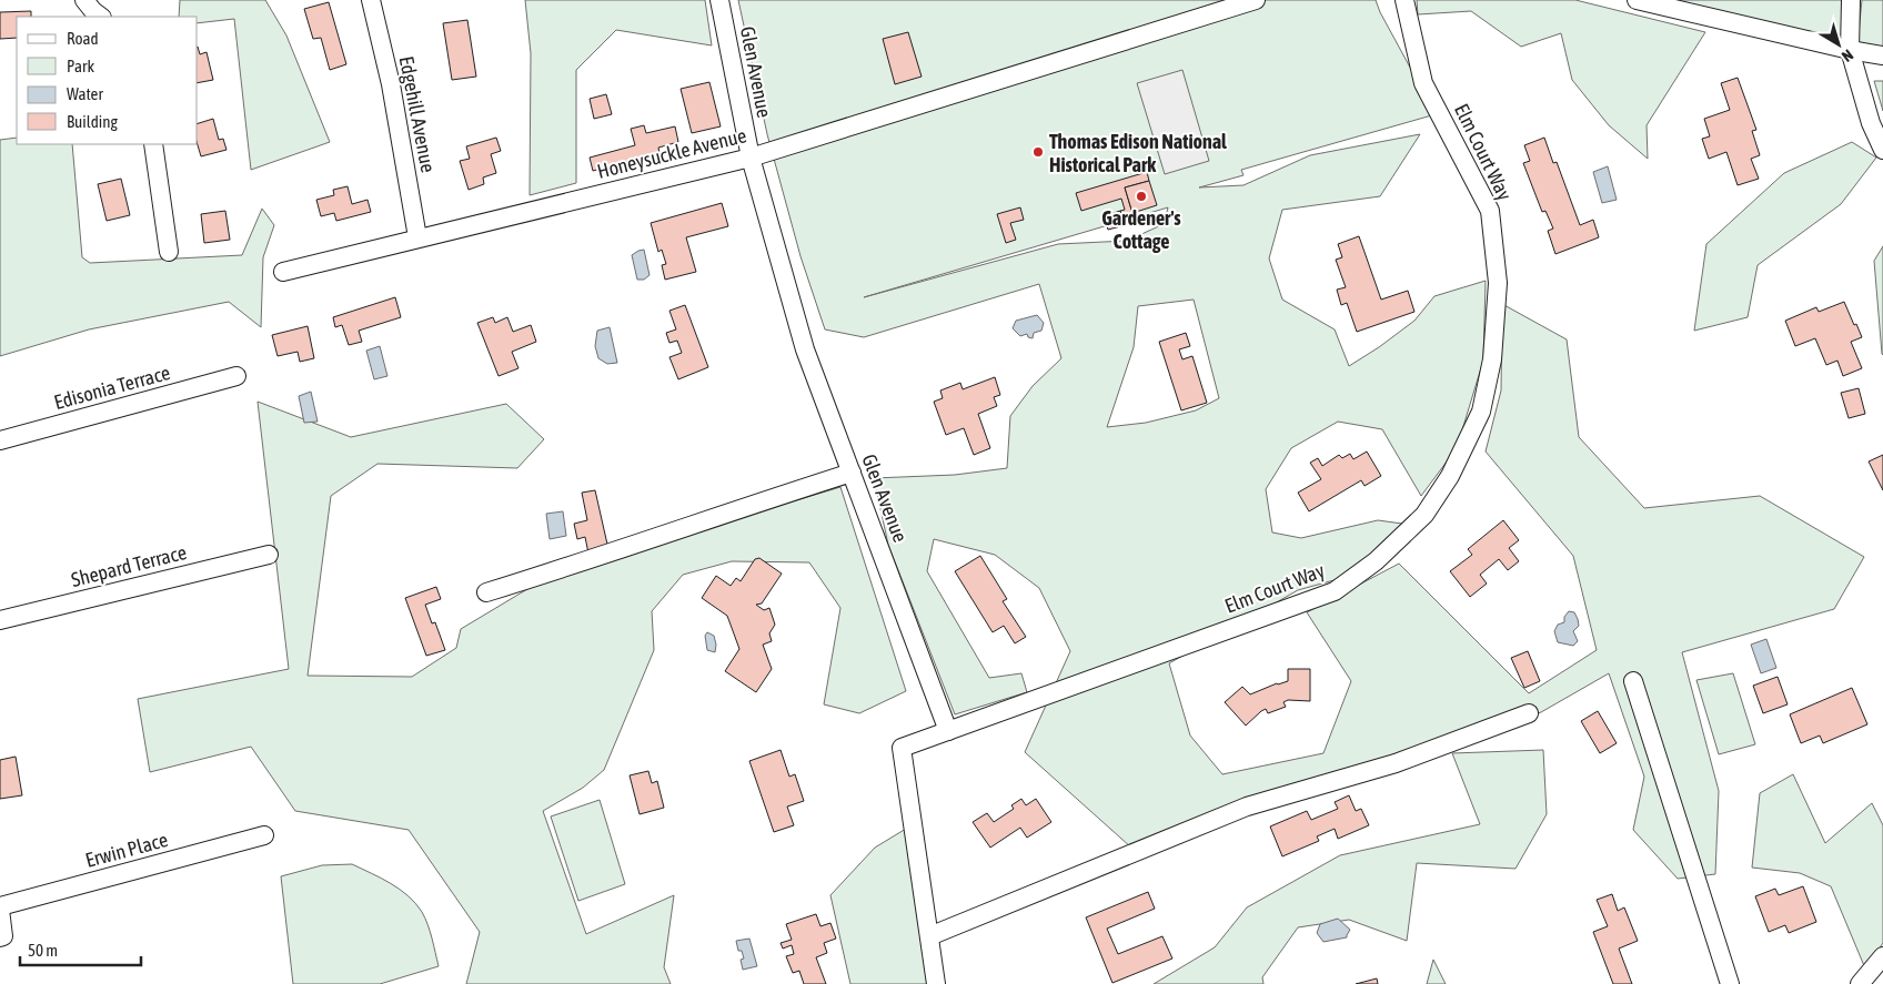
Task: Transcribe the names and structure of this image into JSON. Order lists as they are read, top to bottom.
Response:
{
  "streets": {
    "street": [
      "Glen Avenue",
      "Edgehill Avenue",
      "Elm Court Way",
      "Honeysuckle Avenue",
      "Edisonia Terrace",
      "Shepard Terrace",
      "Erwin Place"
    ]
  },
  "crossings": [
    ["Glen Avenue", "Elm Court Way"],
    ["Glen Avenue", "Honeysuckle Avenue"],
    ["Edgehill Avenue", "Honeysuckle Avenue"]
  ],
  "places": ["Thomas Edison National Historical Park", "Gardener's Cottage"],
  "legend": [
    "Road",
    "Park",
    "Water",
    "Building"
  ],
  "scale_bar": "50 m",
  "north": "bottom right"
}
